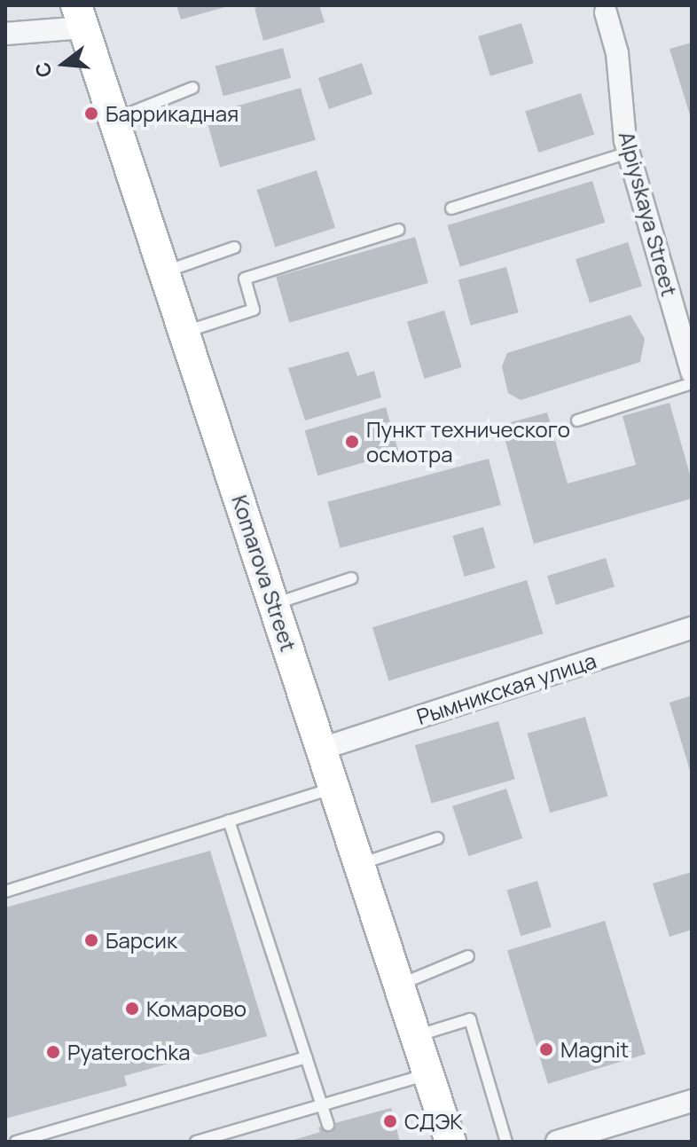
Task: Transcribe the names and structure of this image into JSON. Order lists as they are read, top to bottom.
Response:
{
  "streets": {
    "street": ["Alpiyskaya Street", "Komarova Street", "Рымникская улица"]
  },
  "crossings": [
    ["Komarova Street", "Рымникская улица"]
  ],
  "places": [
    "Баррикадная",
    "Пункт технического осмотра",
    "Барсик",
    "Комарово",
    "Magnit",
    "Pyaterochka",
    "СДЭК"
  ],
  "north": "left"
}
